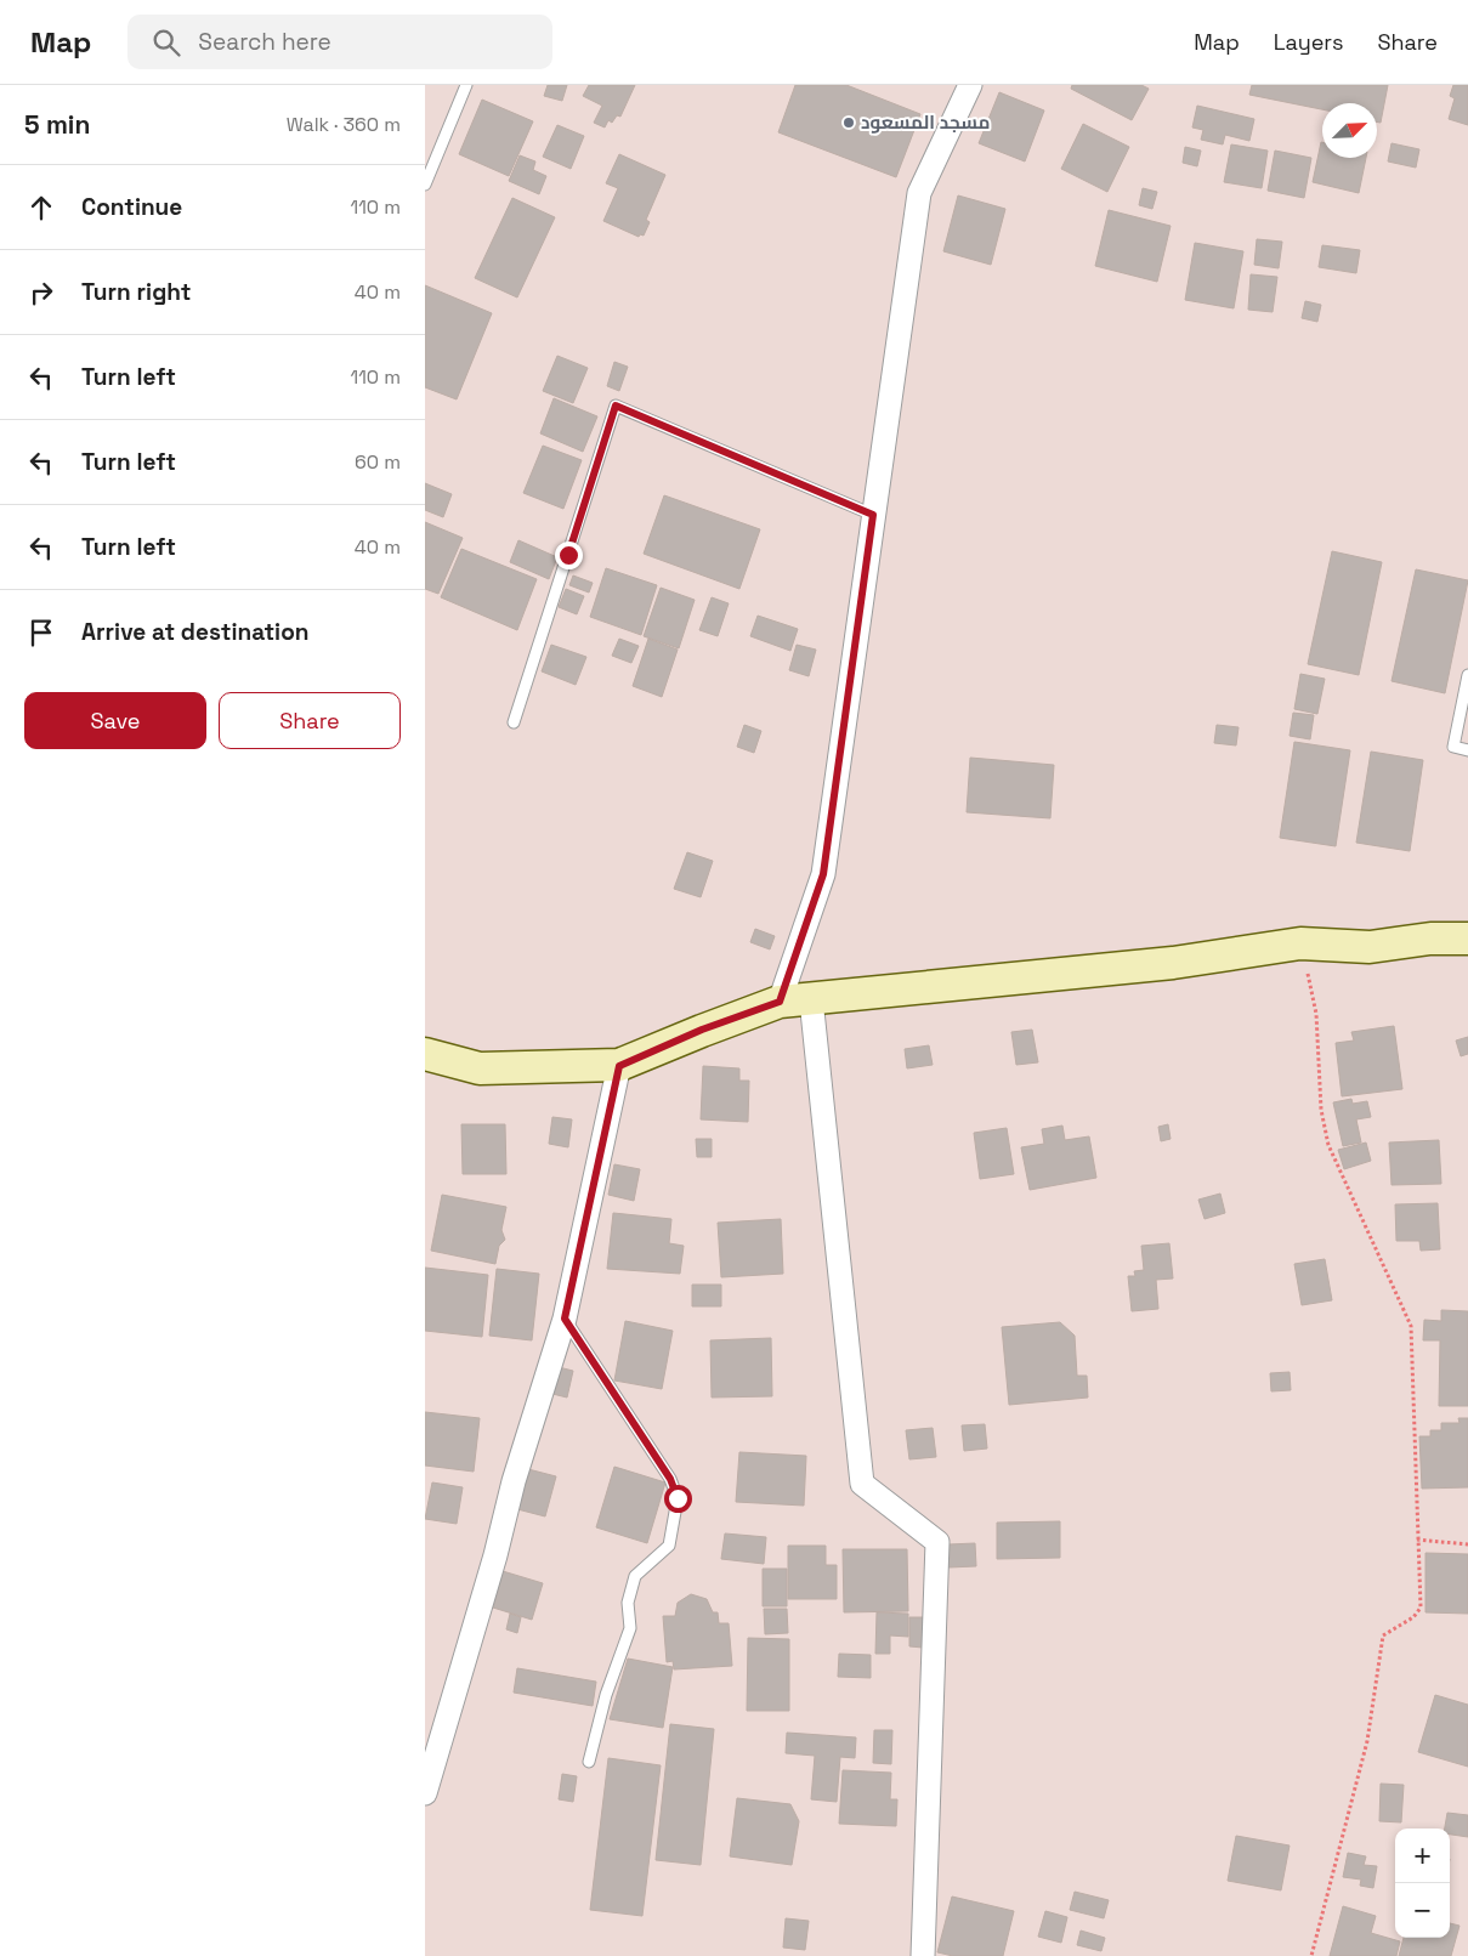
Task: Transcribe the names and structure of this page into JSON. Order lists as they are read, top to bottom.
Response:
{
  "places": ["مسجد المسعود"],
  "north": "top right",
  "page": {
    "header": "Map",
    "search": "Search here",
    "nav": ["Map", "Layers", "Share"],
    "heading": ["5 min", "Walk · 360 m"],
    "list": [
      ["Continue", "110 m"],
      ["Turn right", "40 m"],
      ["Turn left", "110 m"],
      ["Turn left", "60 m"],
      ["Turn left", "40 m"],
      "Arrive at destination"
    ],
    "buttons": ["Save", "Share"],
    "map_buttons": ["+", "−"]
  }
}
